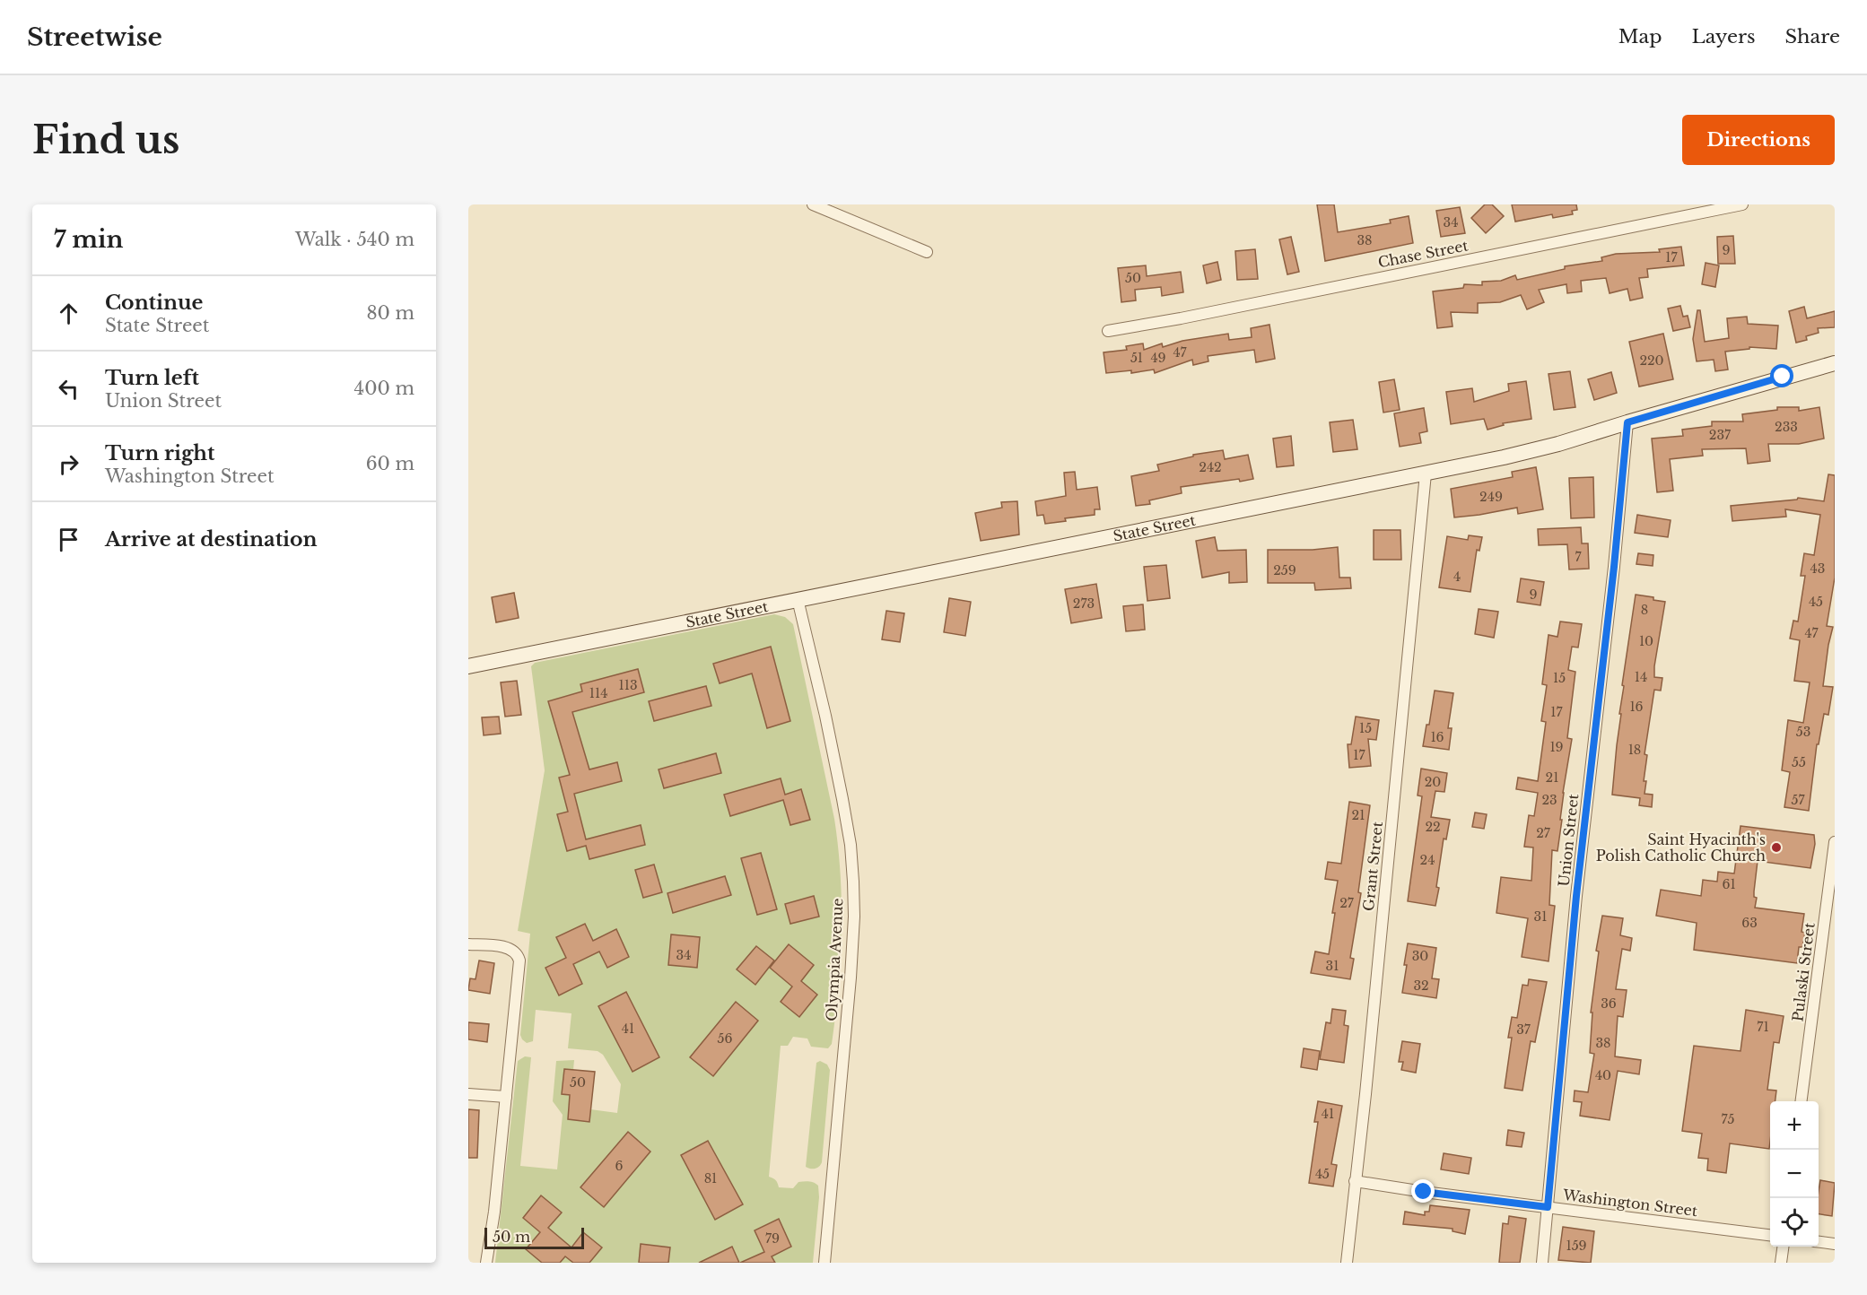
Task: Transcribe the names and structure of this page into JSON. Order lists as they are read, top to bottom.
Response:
{
  "streets": {
    "main road": ["State Street"],
    "street": [
      "Chase Street",
      "Union Street",
      "Grant Street",
      "Olympia Avenue",
      "Pulaski Street",
      "Washington Street"
    ]
  },
  "crossings": [
    ["State Street", "Union Street"],
    ["State Street", "Grant Street"],
    ["State Street", "Olympia Avenue"],
    ["Union Street", "Washington Street"],
    ["Grant Street", "Washington Street"]
  ],
  "places": ["Saint Hyacinth's Polish Catholic Church"],
  "house_numbers": [
    "34",
    "38",
    "9",
    "17",
    "50",
    "47",
    "51",
    "49",
    "220",
    "233",
    "237",
    "242",
    "249",
    "7",
    "43",
    "259",
    "4",
    "9",
    "45",
    "273",
    "8",
    "47",
    "10",
    "14",
    "15",
    "113",
    "114",
    "16",
    "17",
    "15",
    "53",
    "16",
    "19",
    "18",
    "17",
    "55",
    "21",
    "20",
    "23",
    "57",
    "21",
    "22",
    "27",
    "24",
    "61",
    "27",
    "31",
    "63",
    "34",
    "30",
    "31",
    "32",
    "36",
    "71",
    "41",
    "37",
    "56",
    "38",
    "40",
    "50",
    "41",
    "75",
    "6",
    "45",
    "81",
    "79",
    "159"
  ],
  "scale_bar": "50 m",
  "page": {
    "header": "Streetwise",
    "nav": ["Map", "Layers", "Share"],
    "buttons": "Directions",
    "title": "Find us",
    "heading": ["7 min", "Walk · 540 m"],
    "list": [
      ["Continue", "State Street", "80 m"],
      ["Turn left", "Union Street", "400 m"],
      ["Turn right", "Washington Street", "60 m"],
      "Arrive at destination"
    ],
    "map_buttons": ["+", "−"],
    "scale": "50 m"
  }
}
